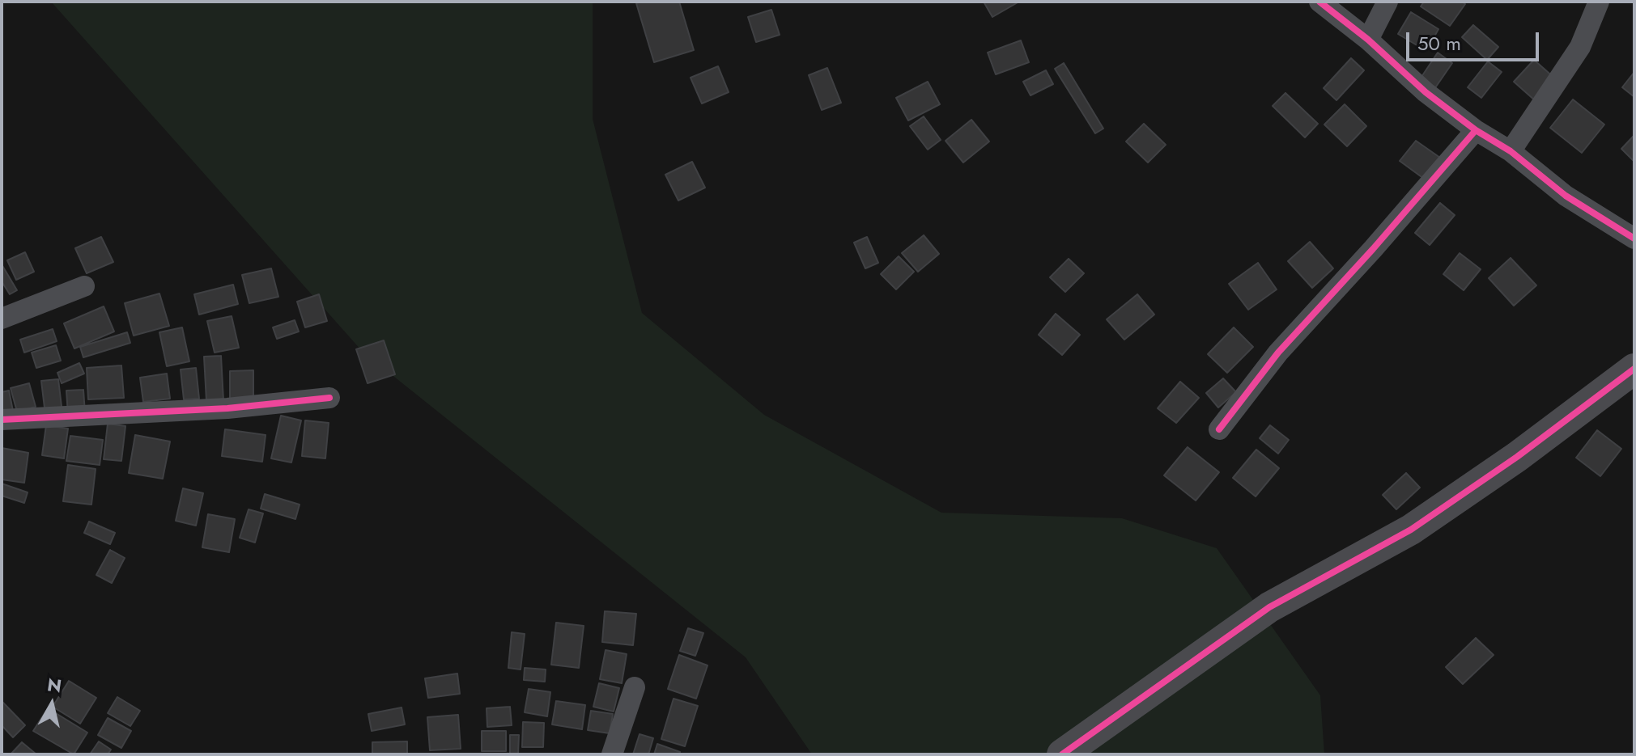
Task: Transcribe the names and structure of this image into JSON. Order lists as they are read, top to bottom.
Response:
{
  "scale_bar": "50 m",
  "north": "top"
}
